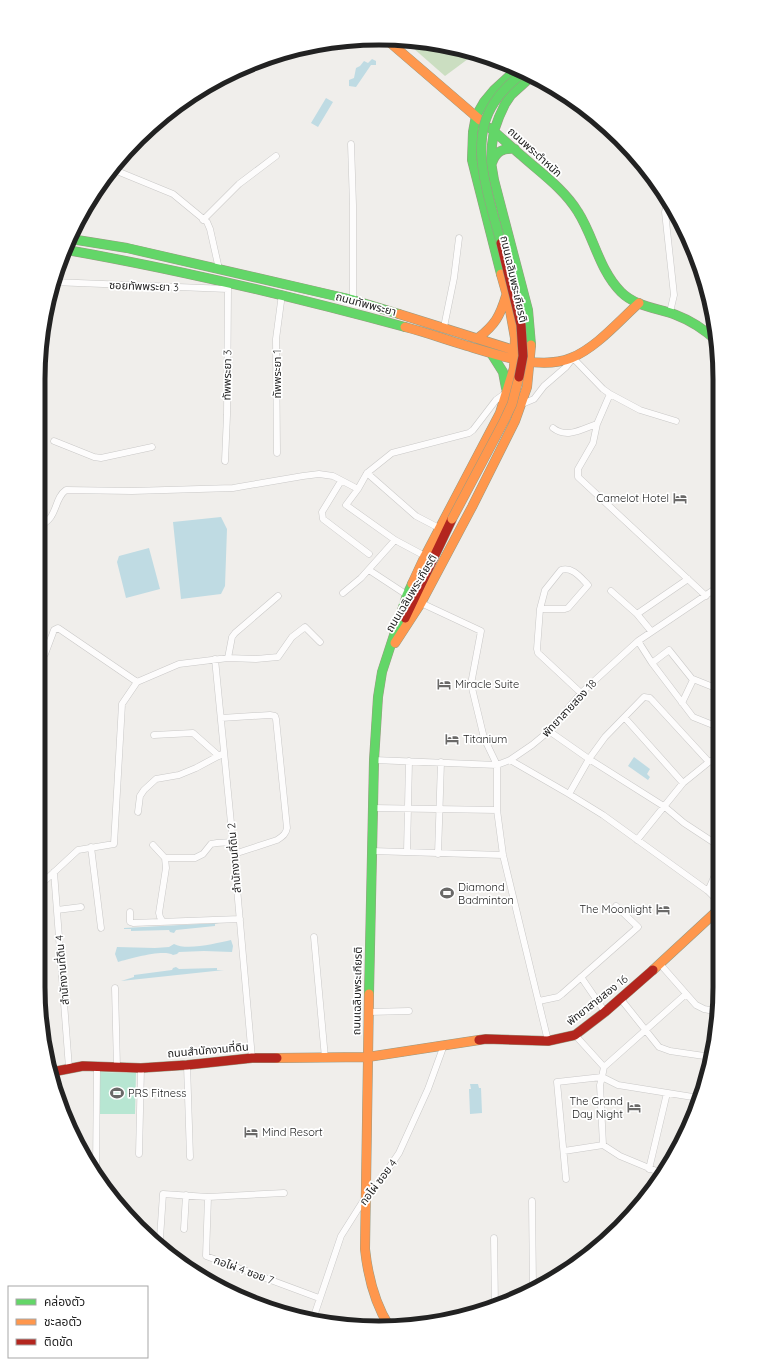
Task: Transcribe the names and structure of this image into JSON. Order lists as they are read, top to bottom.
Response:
{
  "streets": {
    "main road": [
      "ถนนพระตำหนัก",
      "ถนนเฉลิมพระเกียรติ",
      "ถนนทัพพระยา",
      "พัทยาสายสอง 16",
      "ถนนสำนักงานที่ดิน"
    ],
    "street": [
      "ซอยทัพพระยา 3",
      "ทัพพระยา 1",
      "ทัพพระยา 3",
      "พัทยาสายสอง 18",
      "สำนักงานที่ดิน 2",
      "สำนักงานที่ดิน 4",
      "กอไผ่ ซอย 4",
      "กอไผ่ 4 ซอย 7"
    ]
  },
  "crossings": [
    ["ถนนพระตำหนัก", "ถนนเฉลิมพระเกียรติ"],
    ["ถนนพระตำหนัก", "ถนนทัพพระยา"],
    ["ถนนเฉลิมพระเกียรติ", "ถนนทัพพระยา"],
    ["ถนนเฉลิมพระเกียรติ", "พัทยาสายสอง 18"],
    ["ถนนเฉลิมพระเกียรติ", "พัทยาสายสอง 16"],
    ["ถนนเฉลิมพระเกียรติ", "ถนนสำนักงานที่ดิน"],
    ["ถนนเฉลิมพระเกียรติ", "กอไผ่ ซอย 4"],
    ["ซอยทัพพระยา 3", "ถนนทัพพระยา"],
    ["ซอยทัพพระยา 3", "ทัพพระยา 3"],
    ["ถนนทัพพระยา", "ทัพพระยา 1"],
    ["ถนนทัพพระยา", "ทัพพระยา 3"],
    ["สำนักงานที่ดิน 2", "ถนนสำนักงานที่ดิน"],
    ["สำนักงานที่ดิน 4", "ถนนสำนักงานที่ดิน"],
    ["พัทยาสายสอง 16", "ถนนสำนักงานที่ดิน"],
    ["พัทยาสายสอง 16", "กอไผ่ ซอย 4"],
    ["กอไผ่ ซอย 4", "กอไผ่ 4 ซอย 7"]
  ],
  "places": {
    "hotel": [
      "Camelot Hotel",
      "Miracle Suite",
      "Titanium",
      "The Moonlight",
      "The Grand Day Night",
      "Mind Resort"
    ],
    "sports": ["Diamond Badminton", "PRS Fitness"]
  },
  "legend": ["คล่องตัว", "ชะลอตัว", "ติดขัด"]
}
